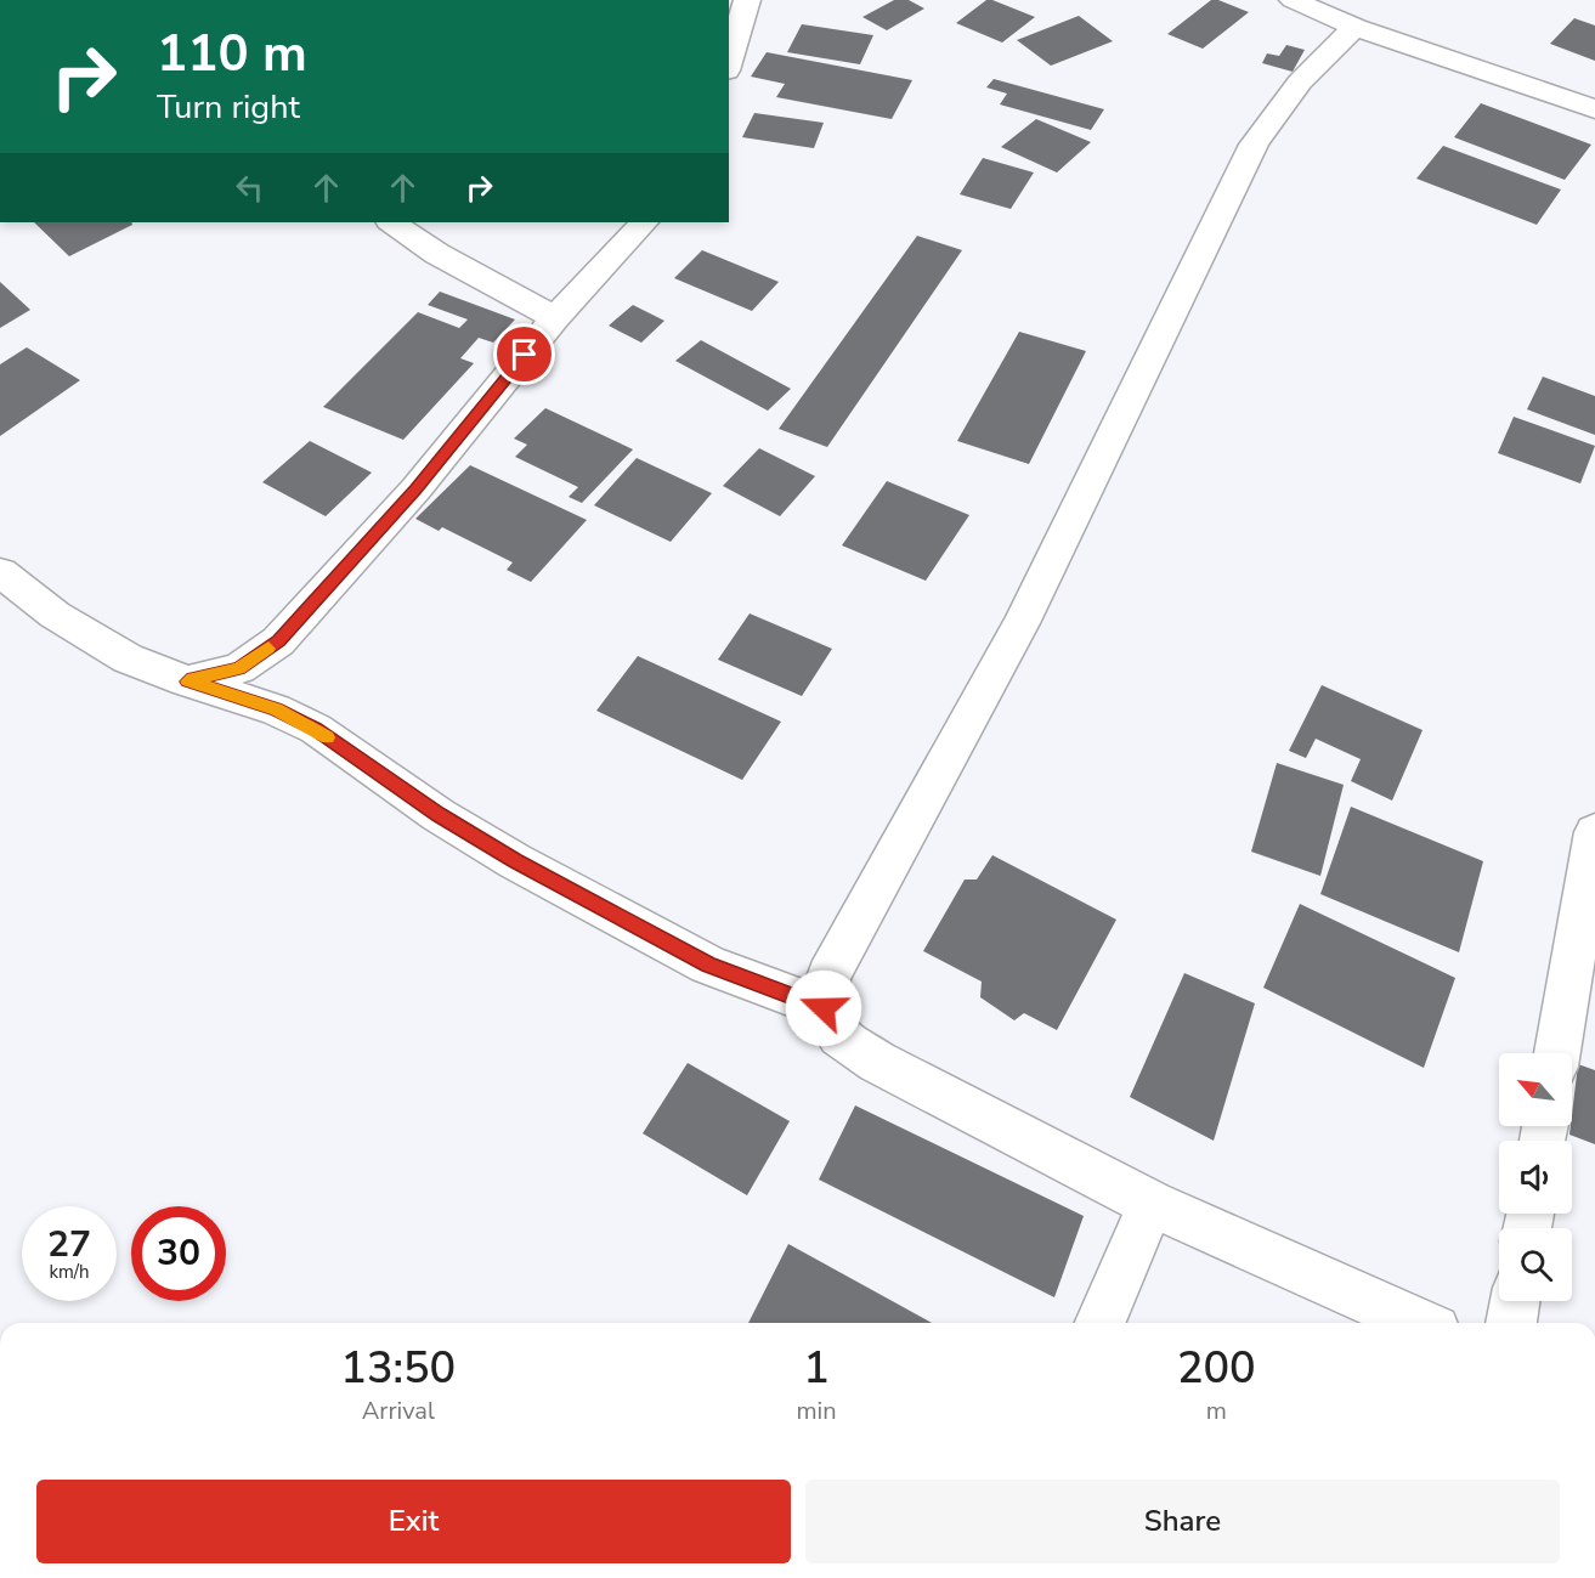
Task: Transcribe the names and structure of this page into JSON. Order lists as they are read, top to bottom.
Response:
{
  "north": "top left",
  "page": {
    "turn": ["110 m", "Turn right"],
    "speed": "27 km/h",
    "limit": "30",
    "eta": [
      "13:50",
      "Arrival",
      "1",
      "min",
      "200",
      "m"
    ],
    "buttons": ["Exit", "Share"]
  }
}
